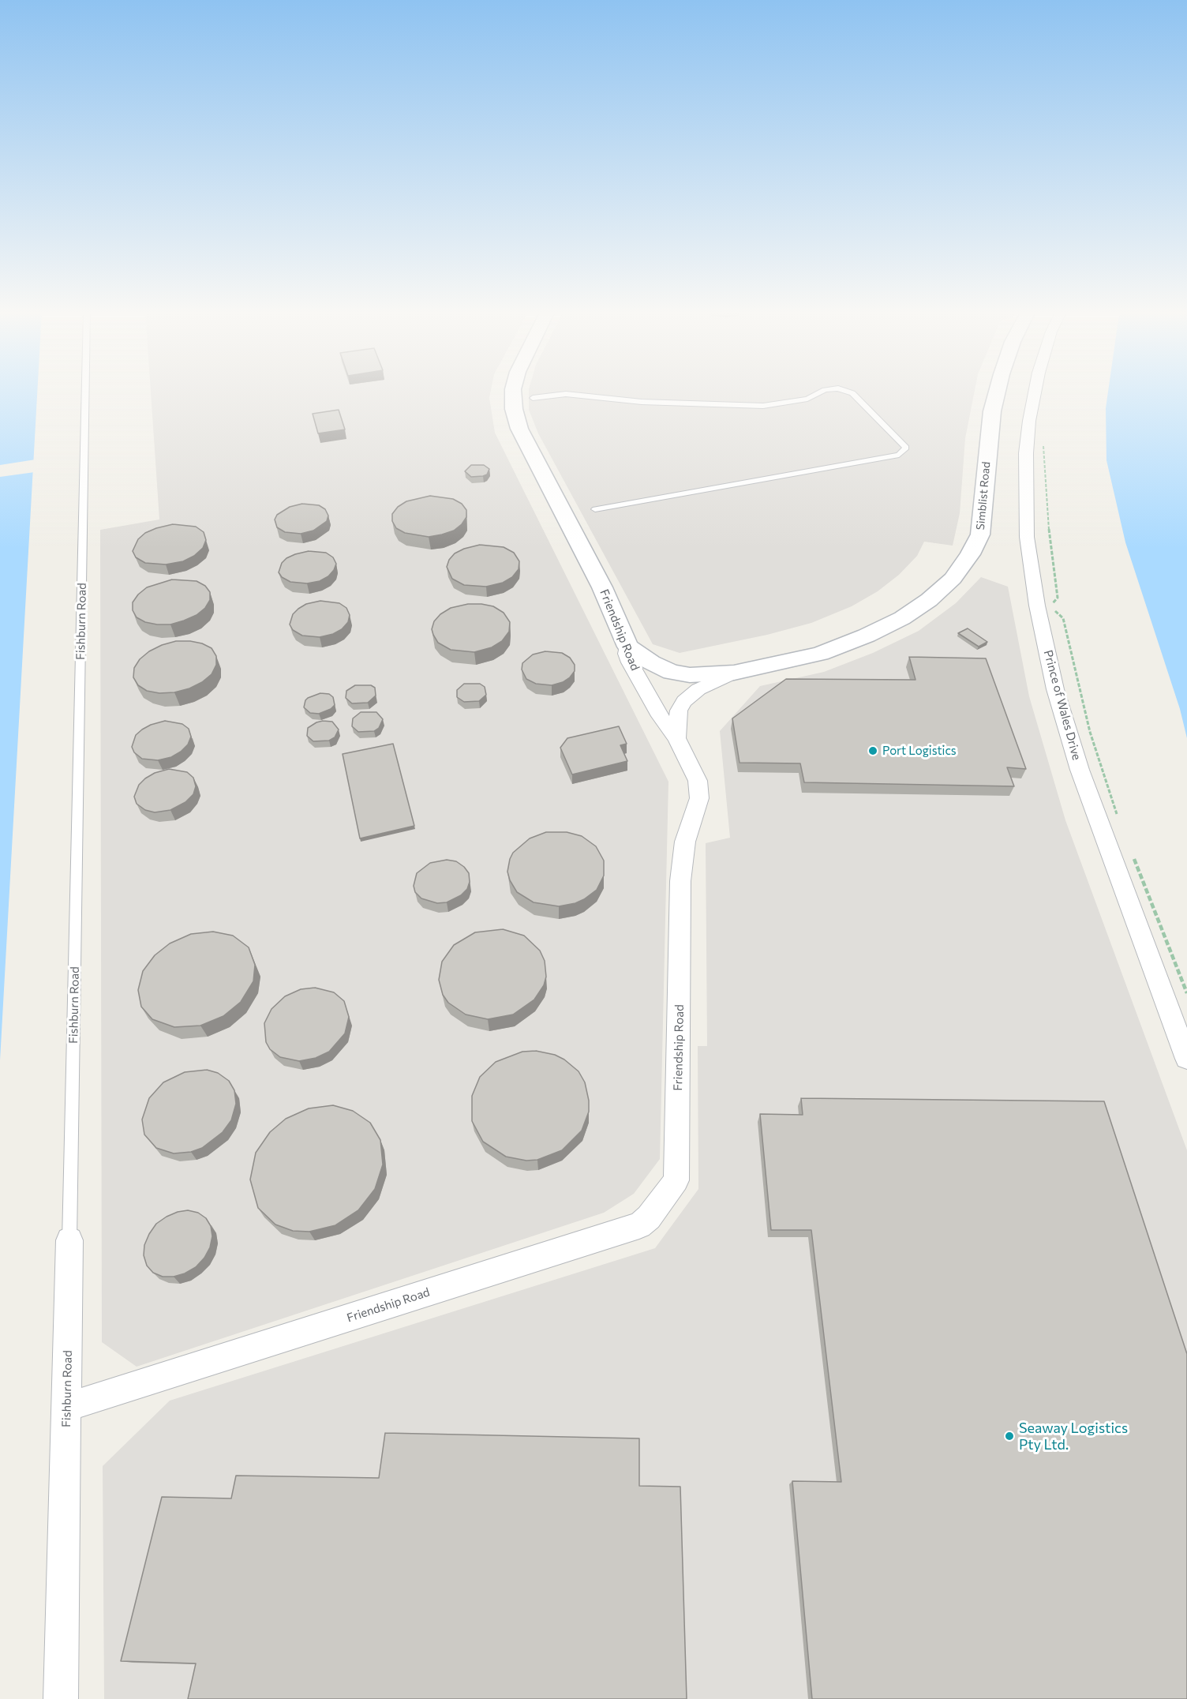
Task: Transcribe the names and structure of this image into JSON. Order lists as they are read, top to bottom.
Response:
{
  "streets": {
    "street": [
      "Simblist Road",
      "Fishburn Road",
      "Friendship Road",
      "Prince of Wales Drive"
    ]
  },
  "crossings": [
    ["Simblist Road", "Friendship Road"],
    ["Fishburn Road", "Friendship Road"]
  ],
  "places": ["Port Logistics", "Seaway Logistics Pty Ltd."]
}
